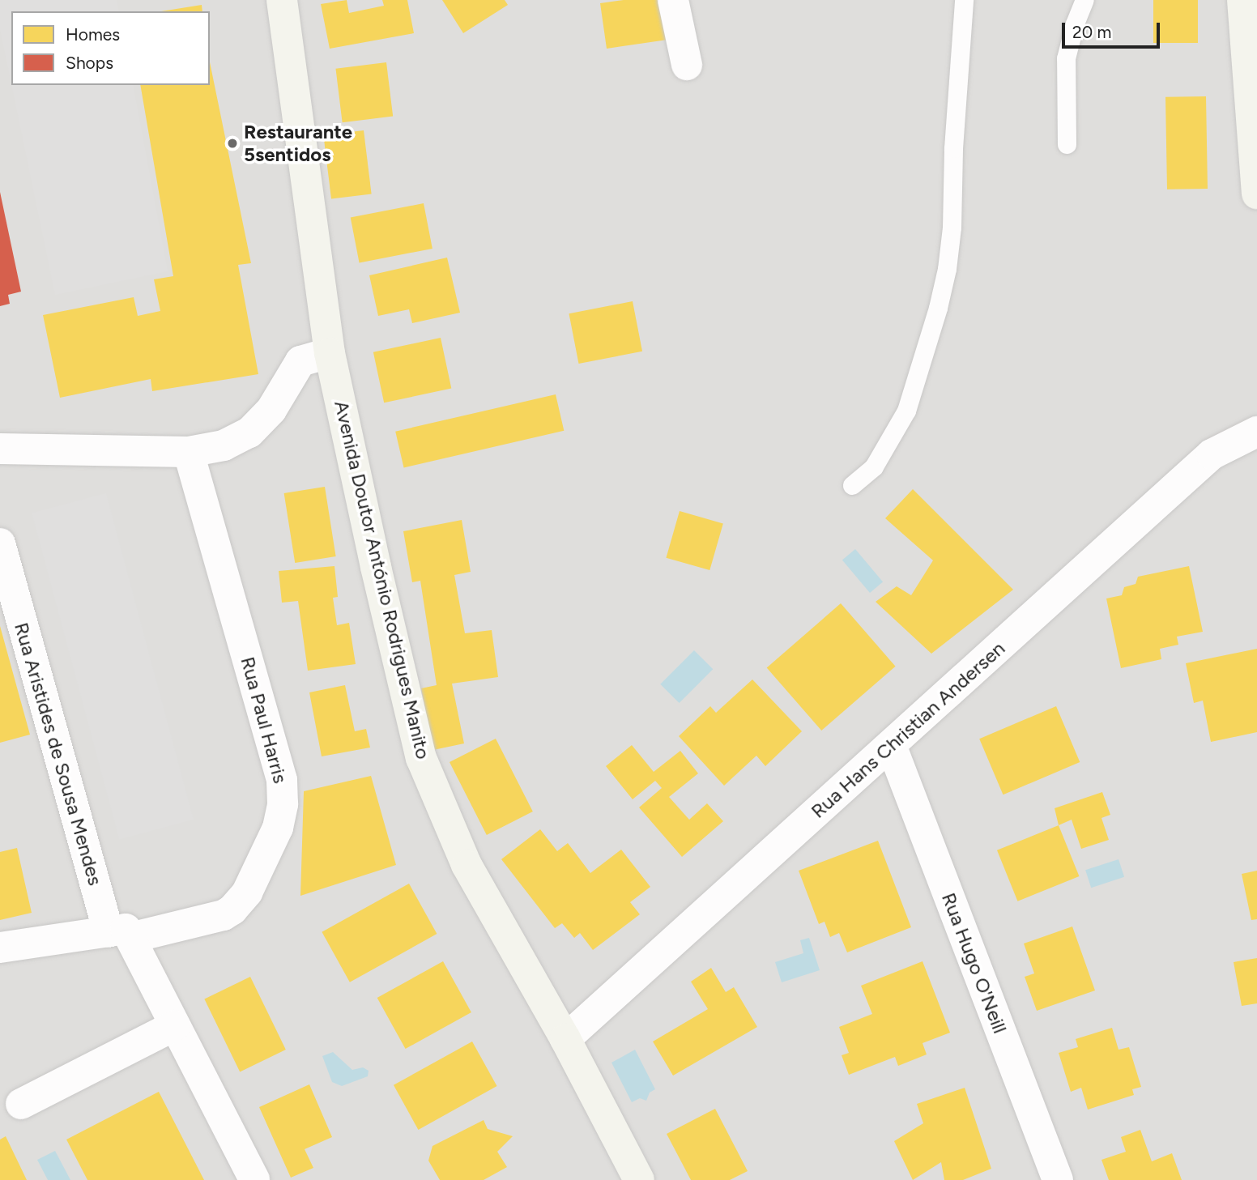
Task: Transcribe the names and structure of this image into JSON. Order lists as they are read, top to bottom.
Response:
{
  "streets": {
    "street": [
      "Avenida Doutor António Rodrigues Manito",
      "Rua Paul Harris",
      "Rua Hans Christian Andersen",
      "Rua Aristides de Sousa Mendes",
      "Rua Hugo O'Neill"
    ]
  },
  "crossings": [
    ["Avenida Doutor António Rodrigues Manito", "Rua Hans Christian Andersen"],
    ["Rua Paul Harris", "Rua Aristides de Sousa Mendes"],
    ["Rua Hans Christian Andersen", "Rua Hugo O'Neill"]
  ],
  "places": ["Restaurante 5sentidos"],
  "legend": ["Homes", "Shops"],
  "scale_bar": "20 m"
}
